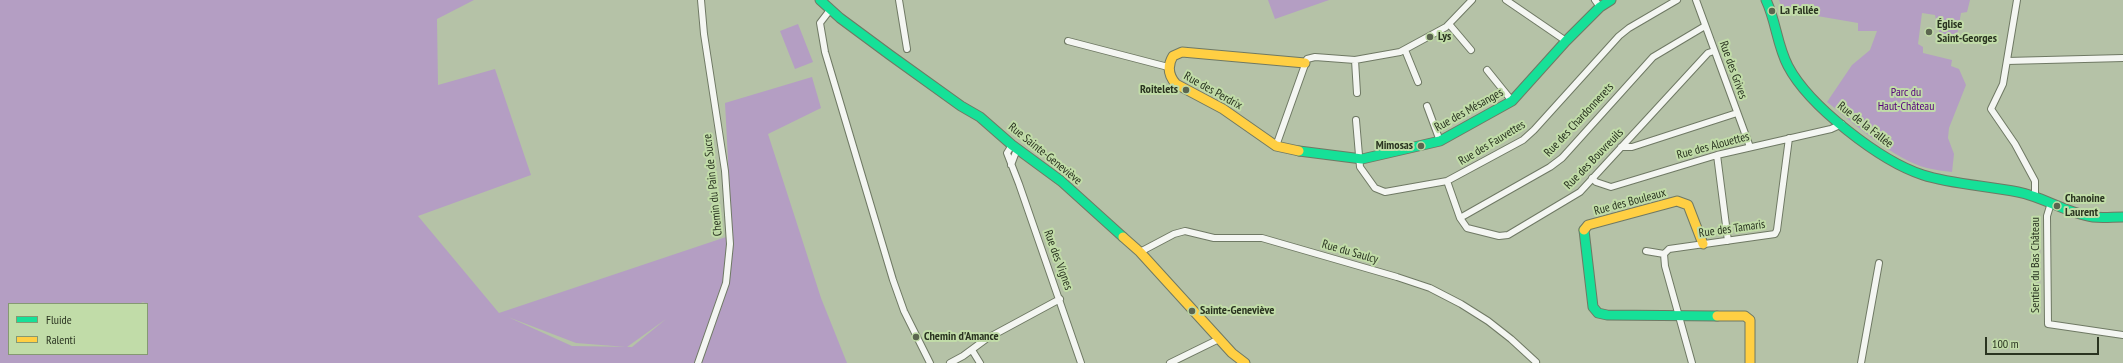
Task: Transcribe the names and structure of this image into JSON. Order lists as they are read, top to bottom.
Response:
{
  "streets": {
    "street": [
      "Rue des Grives",
      "Rue des Perdrix",
      "Rue des Mésanges",
      "Rue des Chardonnerets",
      "Rue de la Fallée",
      "Rue des Fauvettes",
      "Rue des Alouettes",
      "Rue Sainte-Geneviève",
      "Rue des Bouvreuils",
      "Chemin du Pain de Sucre",
      "Rue des Bouleaux",
      "Rue des Tamaris",
      "Rue du Saulcy",
      "Rue des Vignes",
      "Sentier du Bas Château"
    ]
  },
  "crossings": [
    ["Rue des Grives", "Rue des Chardonnerets"],
    ["Rue des Grives", "Rue des Alouettes"],
    ["Rue des Grives", "Rue des Bouvreuils"],
    ["Rue des Perdrix", "Rue des Mésanges"],
    ["Rue des Mésanges", "Rue des Fauvettes"],
    ["Rue des Chardonnerets", "Rue des Bouvreuils"],
    ["Rue de la Fallée", "Rue des Alouettes"],
    ["Rue de la Fallée", "Sentier du Bas Château"],
    ["Rue des Alouettes", "Rue des Bouvreuils"],
    ["Rue des Alouettes", "Rue des Tamaris"],
    ["Rue Sainte-Geneviève", "Rue du Saulcy"],
    ["Rue Sainte-Geneviève", "Rue des Vignes"],
    ["Rue des Bouleaux", "Rue des Tamaris"]
  ],
  "parks": ["Parc du Haut-Château"],
  "places": [
    "La Fallée",
    "Église Saint-Georges",
    "Lys",
    "Roitelets",
    "Mimosas",
    "Chanoine Laurent",
    "Sainte-Geneviève",
    "Chemin d'Amance"
  ],
  "legend": ["Fluide", "Ralenti"],
  "scale_bar": "100 m"
}
